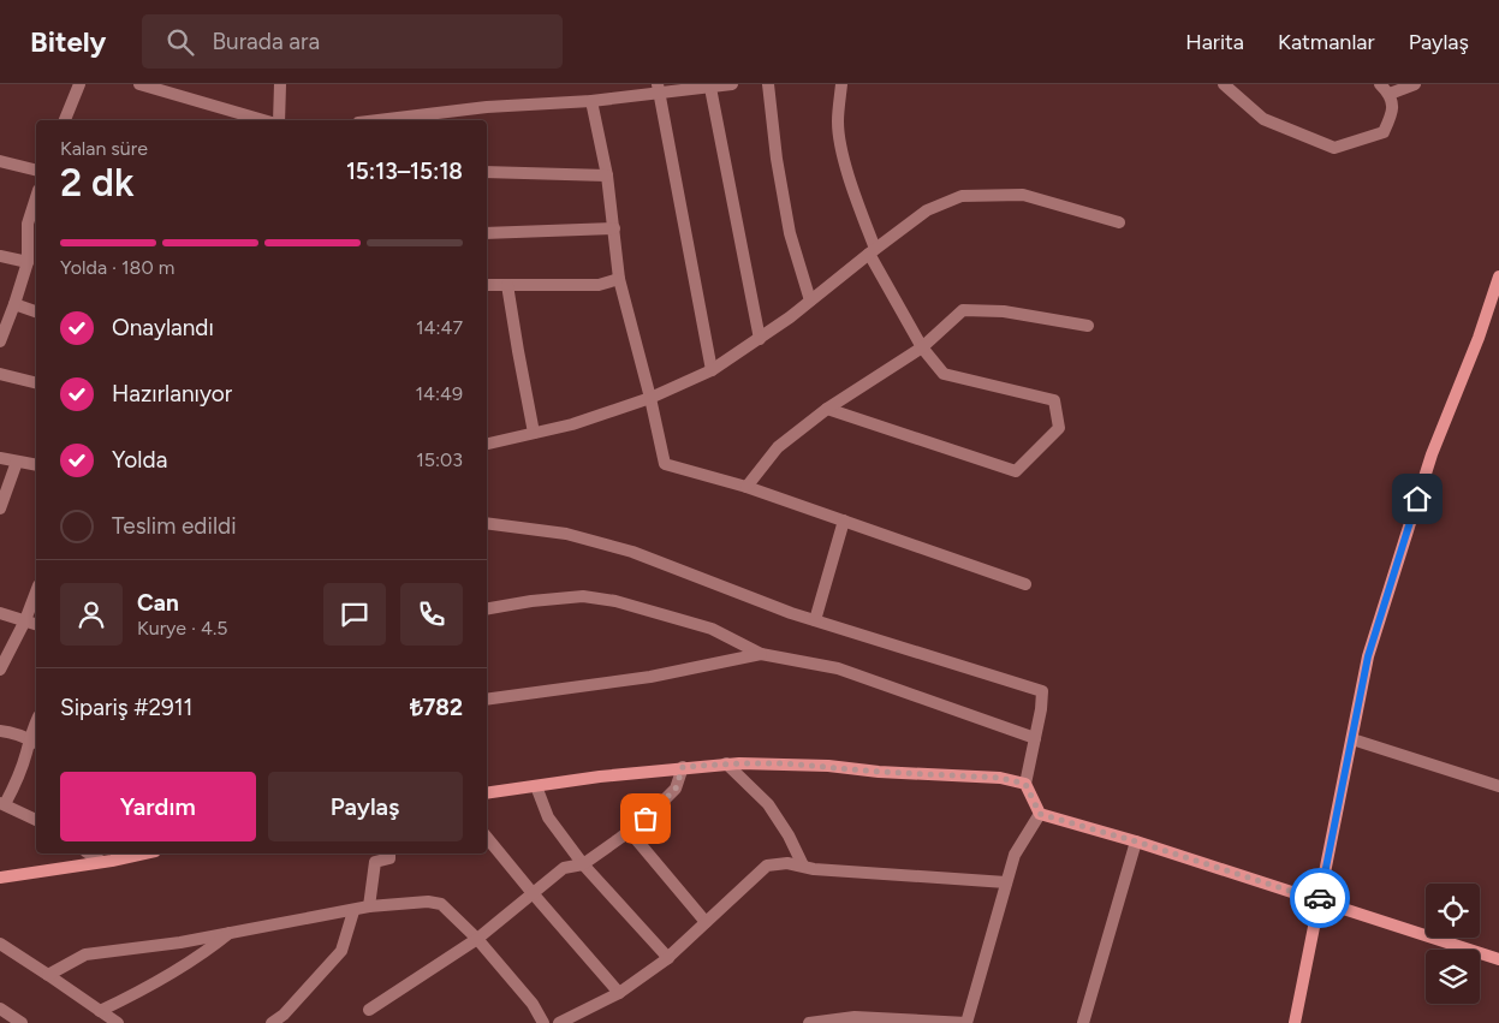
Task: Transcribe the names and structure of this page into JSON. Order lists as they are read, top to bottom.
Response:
{
  "page": {
    "header": "Bitely",
    "search": "Burada ara",
    "nav": ["Harita", "Katmanlar", "Paylaş"],
    "heading": ["2 dk", "Kalan süre", "15:13–15:18"],
    "panel": [
      "Can",
      "Kurye · 4.5",
      "Sipariş #2911",
      "₺782"
    ],
    "bar": "Yolda · 180 m",
    "list": [
      ["Onaylandı", "14:47"],
      ["Hazırlanıyor", "14:49"],
      ["Yolda", "15:03"],
      "Teslim edildi"
    ],
    "buttons": ["Yardım", "Paylaş"]
  }
}
